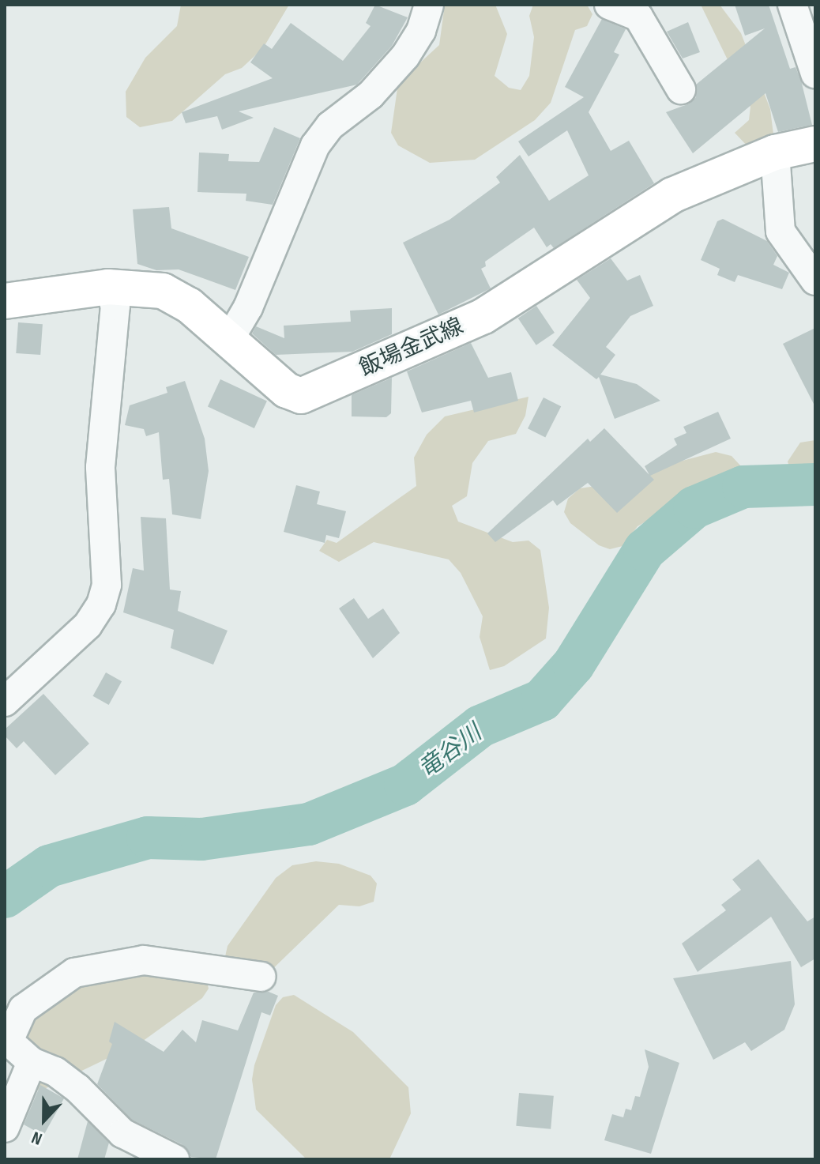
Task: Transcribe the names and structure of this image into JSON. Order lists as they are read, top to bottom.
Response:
{
  "streets": {
    "main road": ["飯場金武線"]
  },
  "water": ["竜谷川"],
  "north": "bottom"
}
